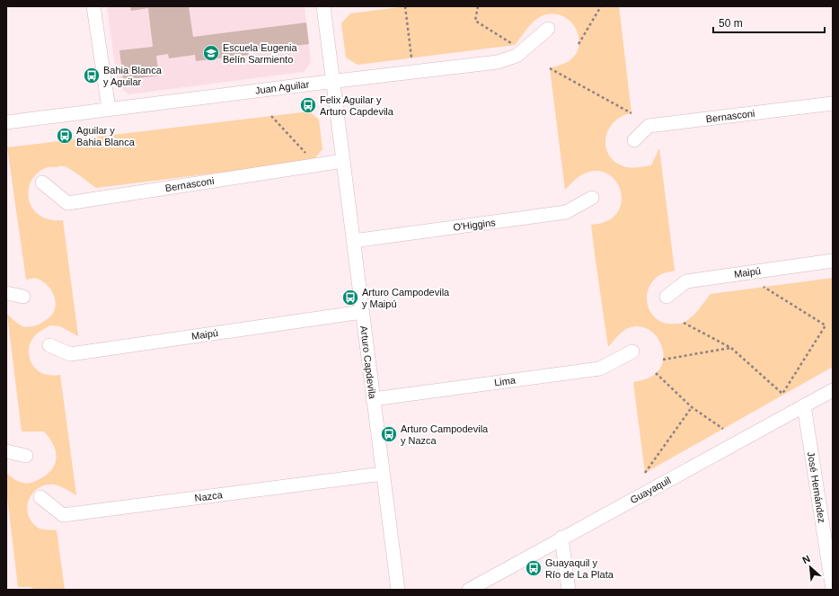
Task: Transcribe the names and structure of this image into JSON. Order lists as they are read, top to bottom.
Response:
{
  "streets": {
    "street": [
      "Juan Aguilar",
      "Bernasconi",
      "O'Higgins",
      "Maipú",
      "Arturo Capdevila",
      "Lima",
      "José Hernández",
      "Guayaquil",
      "Nazca"
    ]
  },
  "crossings": [
    ["Juan Aguilar", "Arturo Capdevila"],
    ["Bernasconi", "Arturo Capdevila"],
    ["O'Higgins", "Arturo Capdevila"],
    ["Maipú", "Arturo Capdevila"],
    ["Arturo Capdevila", "Lima"],
    ["Arturo Capdevila", "Nazca"],
    ["José Hernández", "Guayaquil"]
  ],
  "places": {
    "school or university": ["Escuela Eugenia Belín Sarmiento"],
    "bus stop": [
      "Bahia Blanca y Aguilar",
      "Felix Aguilar y Arturo Capdevila",
      "Aguilar y Bahia Blanca",
      "Arturo Campodevila y Maipú",
      "Arturo Campodevila y Nazca",
      "Guayaquil y Río de La Plata"
    ]
  },
  "scale_bar": "50 m",
  "north": "top left"
}
